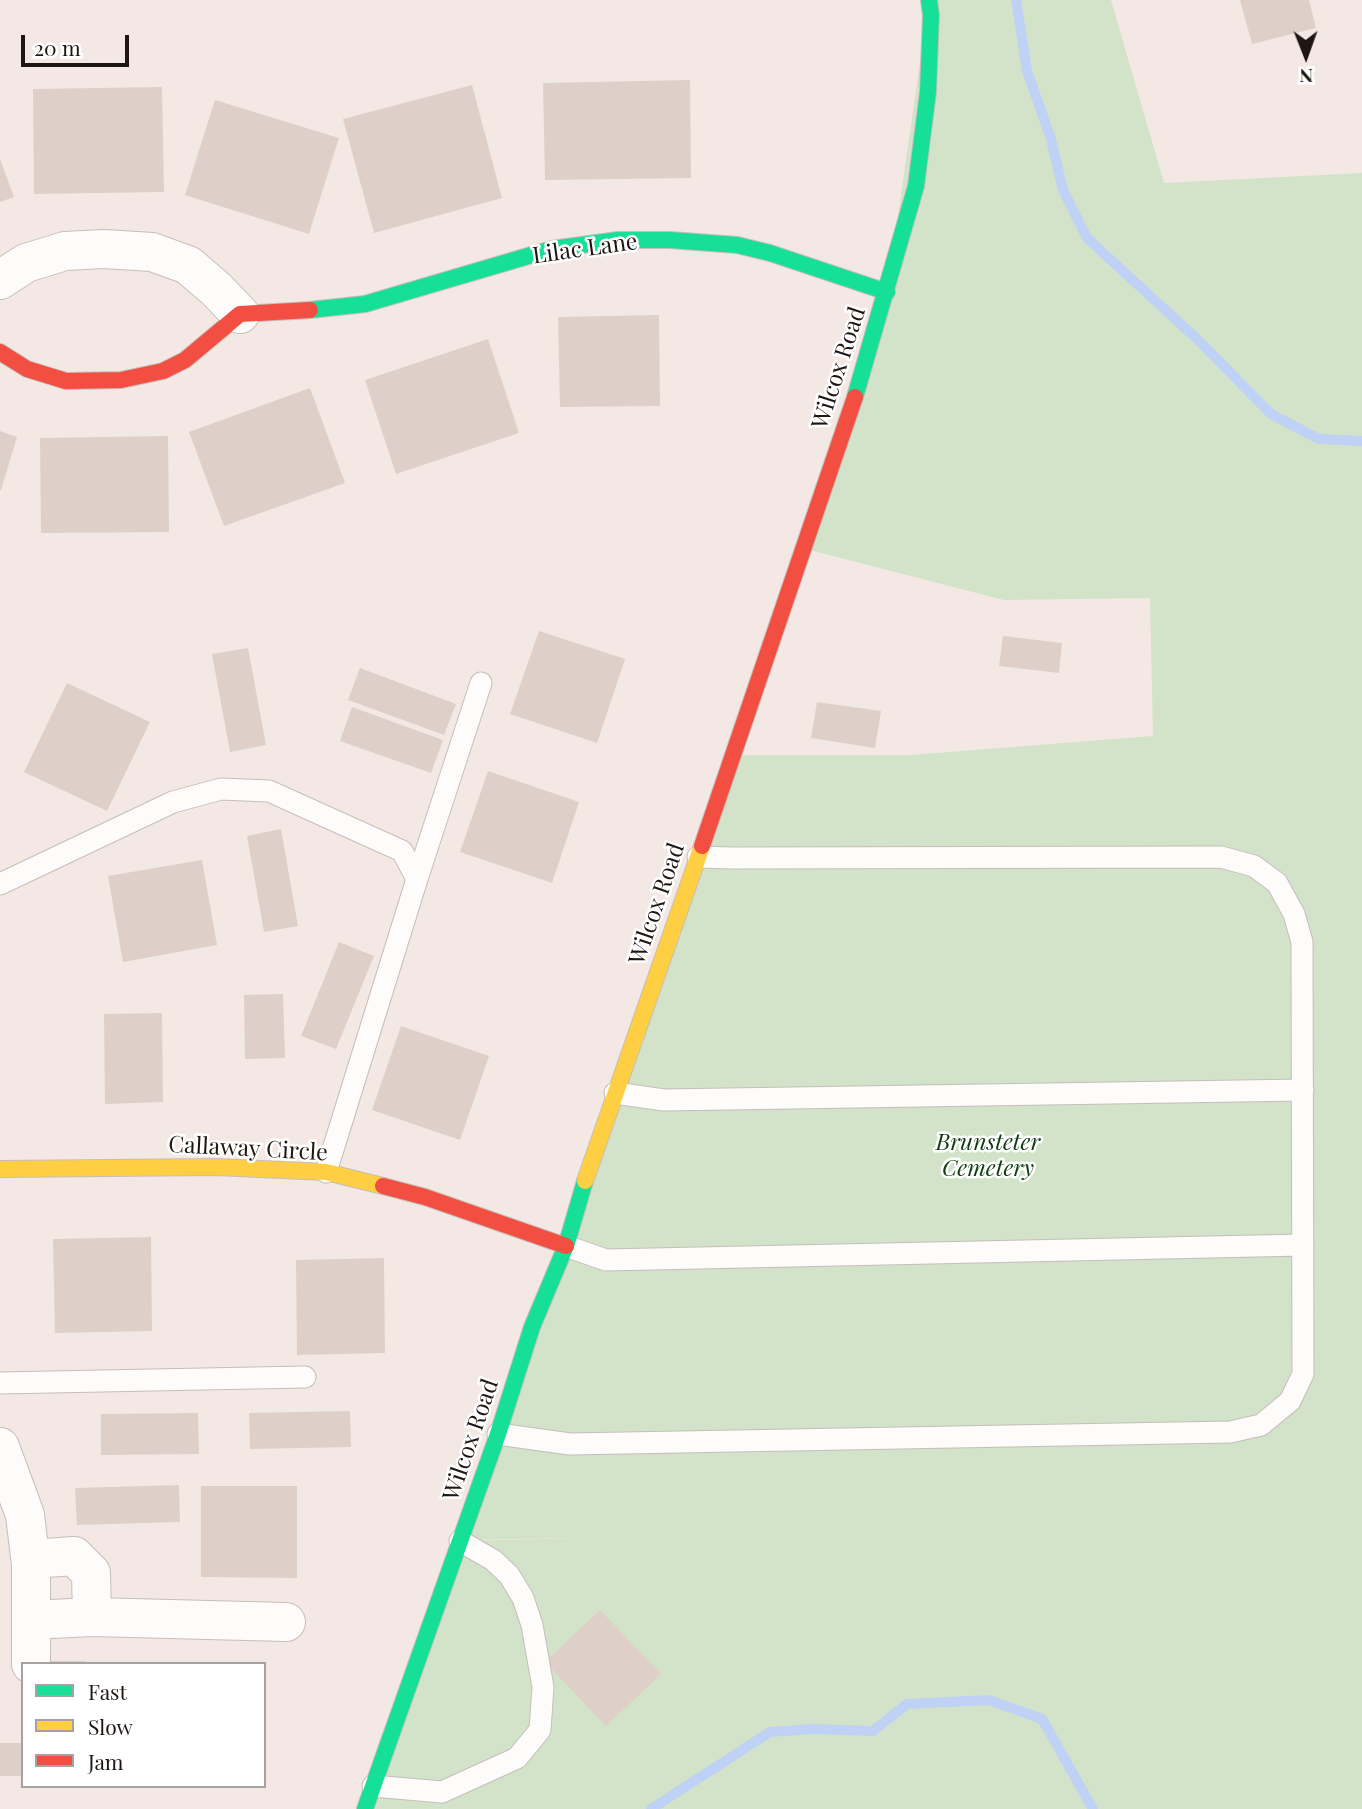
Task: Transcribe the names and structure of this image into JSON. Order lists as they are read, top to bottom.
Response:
{
  "streets": {
    "street": ["Lilac Lane", "Wilcox Road", "Callaway Circle"]
  },
  "crossings": [
    ["Lilac Lane", "Wilcox Road"],
    ["Wilcox Road", "Callaway Circle"]
  ],
  "parks": ["Brunsteter Cemetery"],
  "legend": ["Fast", "Slow", "Jam"],
  "scale_bar": "20 m",
  "north": "bottom"
}
